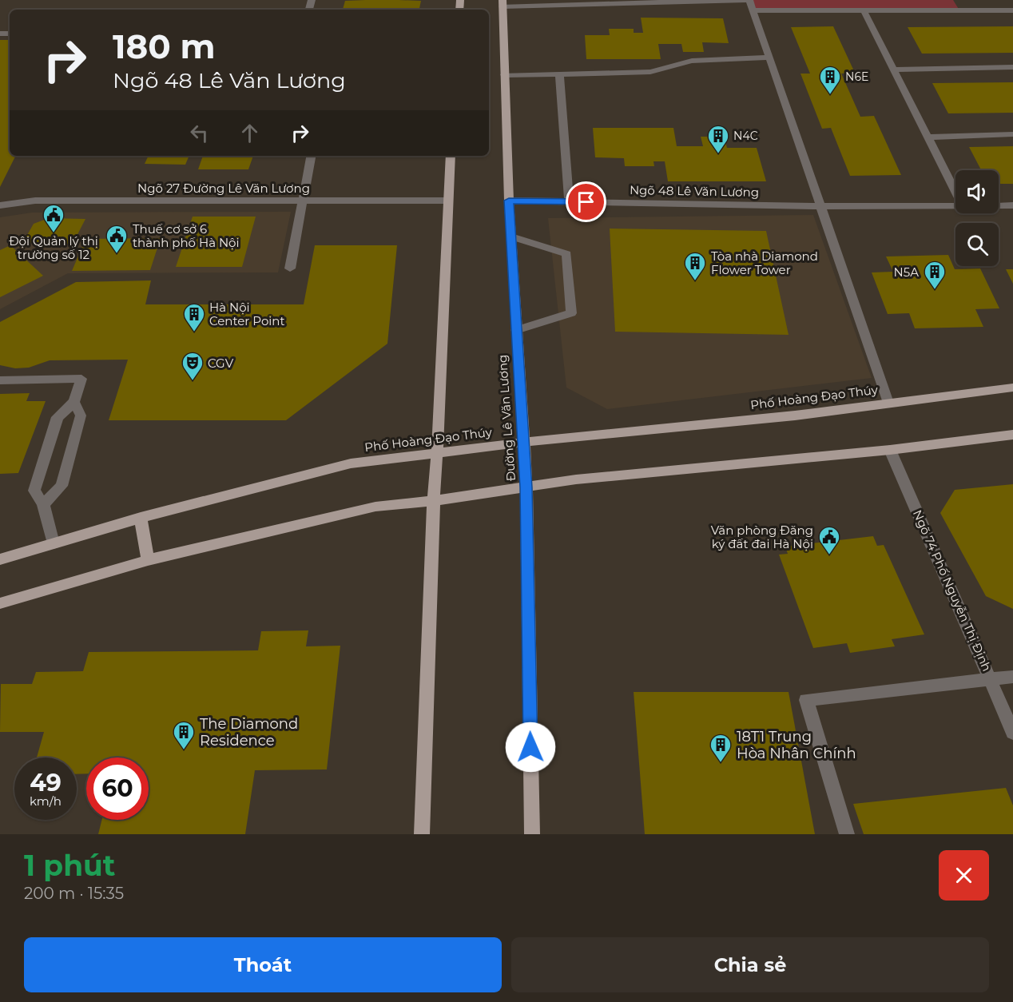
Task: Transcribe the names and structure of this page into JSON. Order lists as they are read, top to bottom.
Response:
{
  "streets": {
    "main road": ["Phố Hoàng Đạo Thúy", "Đường Lê Văn Lương"],
    "street": ["Ngõ 27 Đường Lê Văn Lương", "Ngõ 48 Lê Văn Lương", "Ngõ 74 Phố Nguyễn Thị Định"]
  },
  "crossings": [
    ["Ngõ 48 Lê Văn Lương", "Đường Lê Văn Lương"],
    ["Phố Hoàng Đạo Thúy", "Đường Lê Văn Lương"]
  ],
  "places": {
    "building": [
      "N6E",
      "N4C",
      "Tòa nhà Diamond Flower Tower",
      "N5A",
      "Hà Nội Center Point",
      "The Diamond Residence",
      "18T1 Trung Hòa Nhân Chính"
    ],
    "public building": ["Đội Quản lý thị trường số 12", "Thuế cơ sở 6 thành phố Hà Nội", "Văn phòng Đăng ký đất đai Hà Nội"],
    "theatre": ["CGV"]
  },
  "page": {
    "turn": ["180 m", "Ngõ 48 Lê Văn Lương"],
    "speed": "49 km/h",
    "limit": "60",
    "heading": ["1 phút", "200 m · 15:35"],
    "buttons": ["Thoát", "Chia sẻ"]
  }
}
